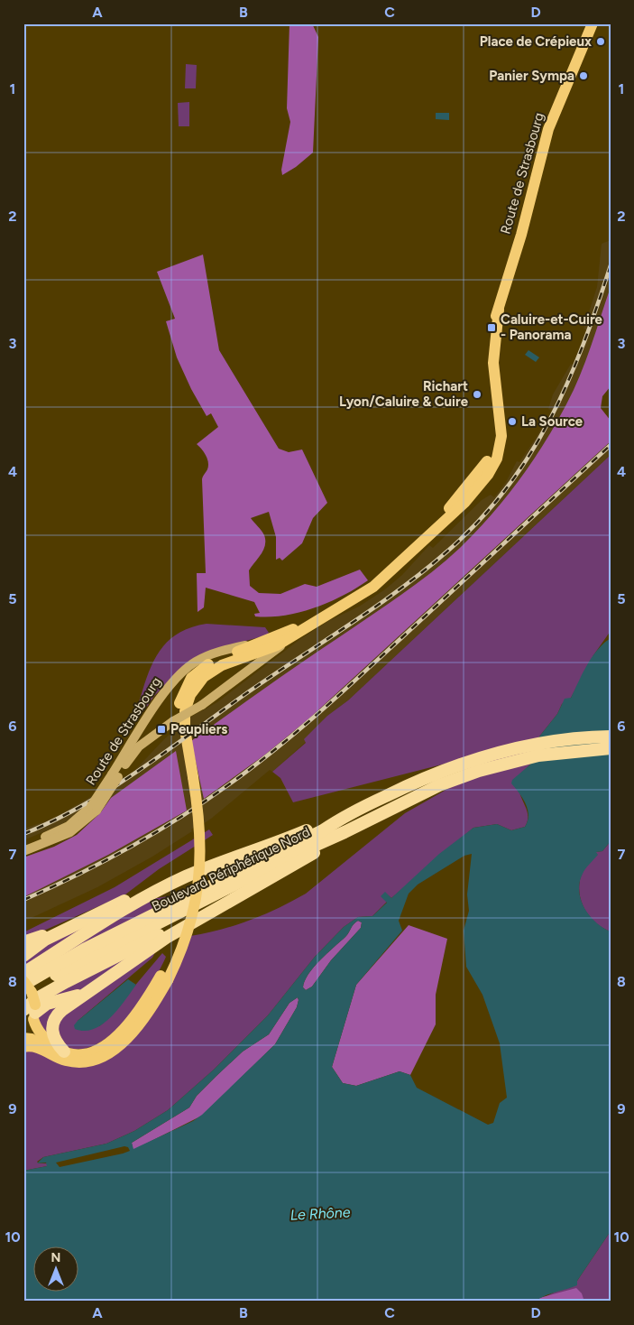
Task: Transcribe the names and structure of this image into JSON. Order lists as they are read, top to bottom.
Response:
{
  "streets": {
    "highway": ["Boulevard Périphérique Nord"],
    "main road": ["Route de Strasbourg"]
  },
  "water": ["Le Rhône"],
  "places": {
    "other": [
      "Place de Crépieux",
      "Panier Sympa",
      "Richart Lyon/Caluire & Cuire",
      "La Source"
    ],
    "transit": ["Caluire-et-Cuire - Panorama", "Peupliers"]
  },
  "north": "top",
  "grid": {
    "columns": [
      "A",
      "B",
      "C",
      "D"
    ],
    "rows": [
      "1",
      "2",
      "3",
      "4",
      "5",
      "6",
      "7",
      "8",
      "9",
      "10"
    ]
  }
}
